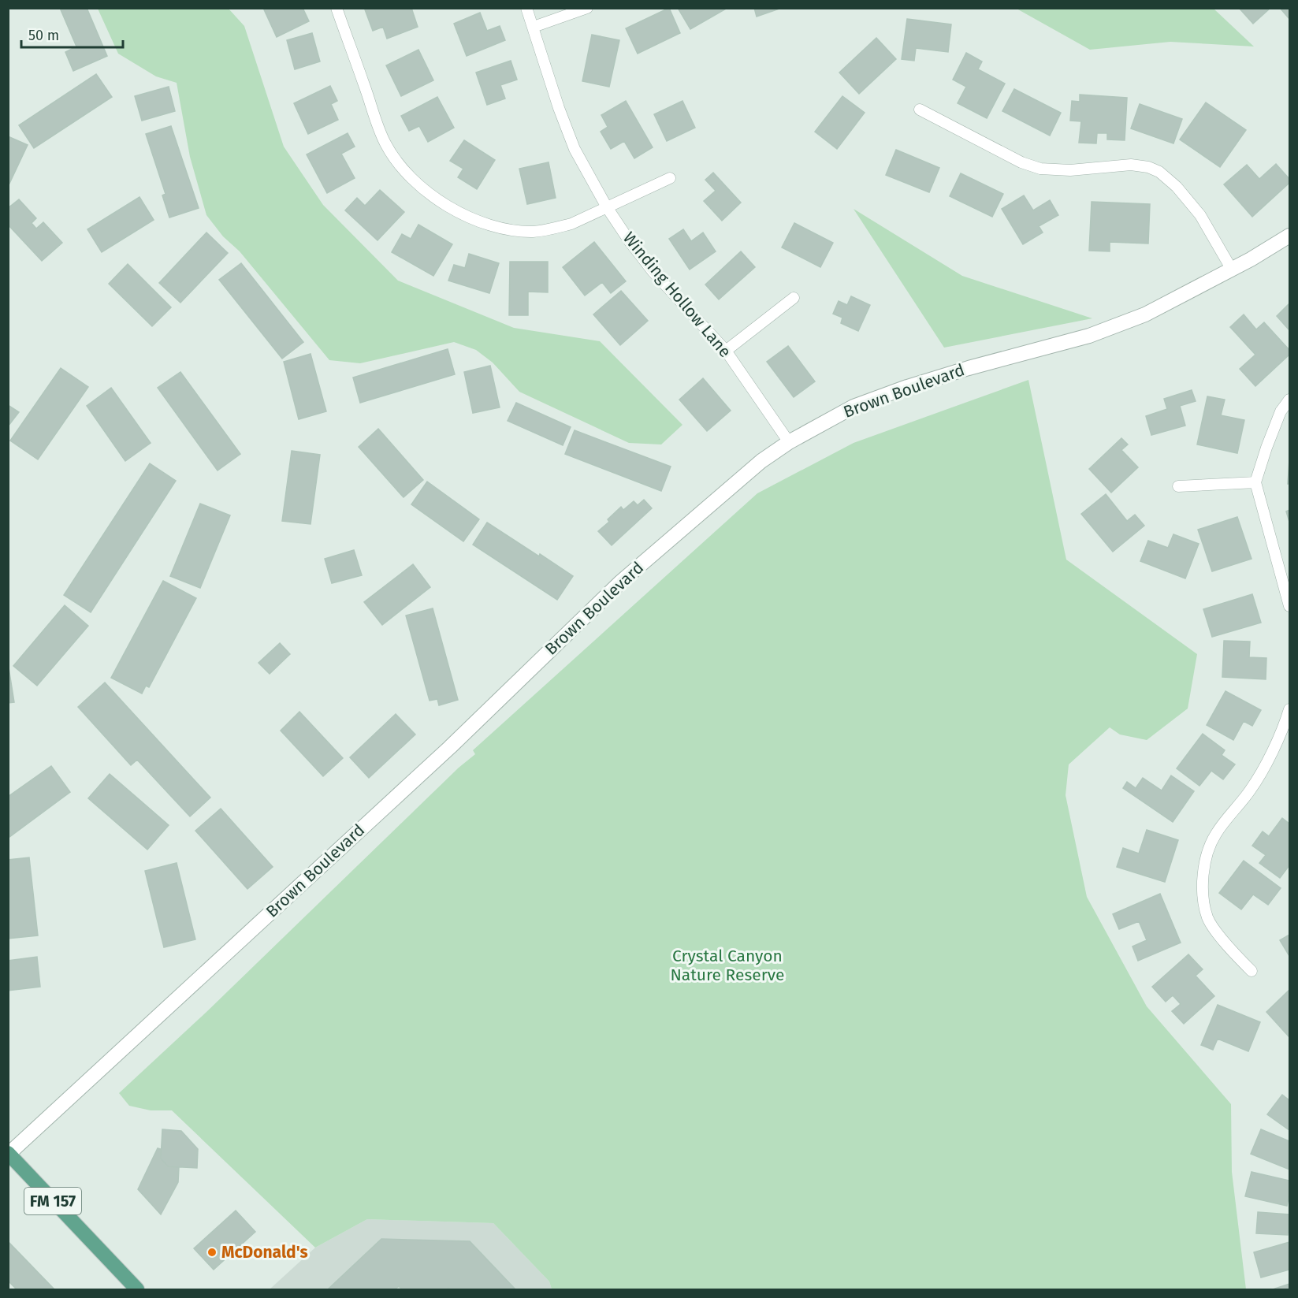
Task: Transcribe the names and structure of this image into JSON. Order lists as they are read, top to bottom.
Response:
{
  "streets": {
    "main road": ["FM 157"],
    "street": ["Winding Hollow Lane", "Brown Boulevard"]
  },
  "crossings": [
    ["Winding Hollow Lane", "Brown Boulevard"],
    ["Brown Boulevard", "FM 157"]
  ],
  "parks": ["Crystal Canyon Nature Reserve"],
  "places": ["McDonald's"],
  "scale_bar": "50 m"
}
